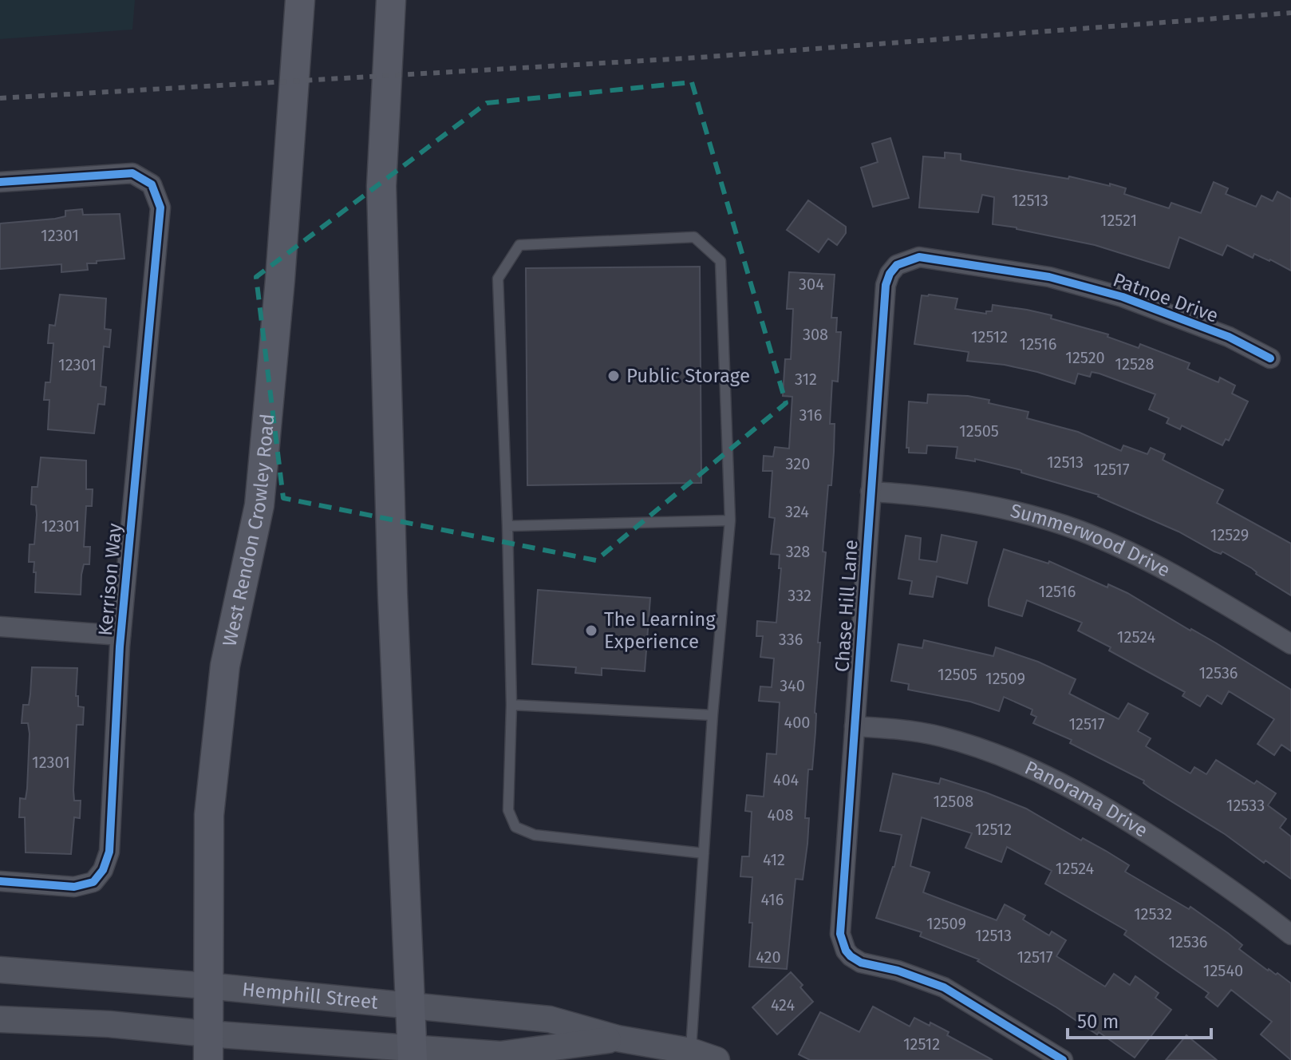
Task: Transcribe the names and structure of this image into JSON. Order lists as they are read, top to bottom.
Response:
{
  "streets": {
    "main road": ["West Rendon Crowley Road"],
    "street": [
      "Patnoe Drive",
      "Summerwood Drive",
      "Kerrison Way",
      "Chase Hill Lane",
      "Panorama Drive",
      "Hemphill Street"
    ]
  },
  "crossings": [
    ["Patnoe Drive", "Chase Hill Lane"],
    ["West Rendon Crowley Road", "Hemphill Street"],
    ["Summerwood Drive", "Chase Hill Lane"],
    ["Chase Hill Lane", "Panorama Drive"]
  ],
  "places": ["Public Storage", "The Learning Experience"],
  "house_numbers": [
    "12513",
    "12521",
    "12301",
    "304",
    "308",
    "12512",
    "12516",
    "12520",
    "12528",
    "12301",
    "312",
    "316",
    "12505",
    "12513",
    "320",
    "12517",
    "324",
    "12301",
    "12529",
    "328",
    "12516",
    "332",
    "12524",
    "336",
    "12536",
    "12505",
    "12509",
    "340",
    "400",
    "12517",
    "12301",
    "404",
    "12508",
    "12533",
    "408",
    "12512",
    "412",
    "12524",
    "416",
    "12532",
    "12509",
    "12513",
    "12536",
    "420",
    "12517",
    "12540",
    "424",
    "12512"
  ],
  "scale_bar": "50 m"
}
